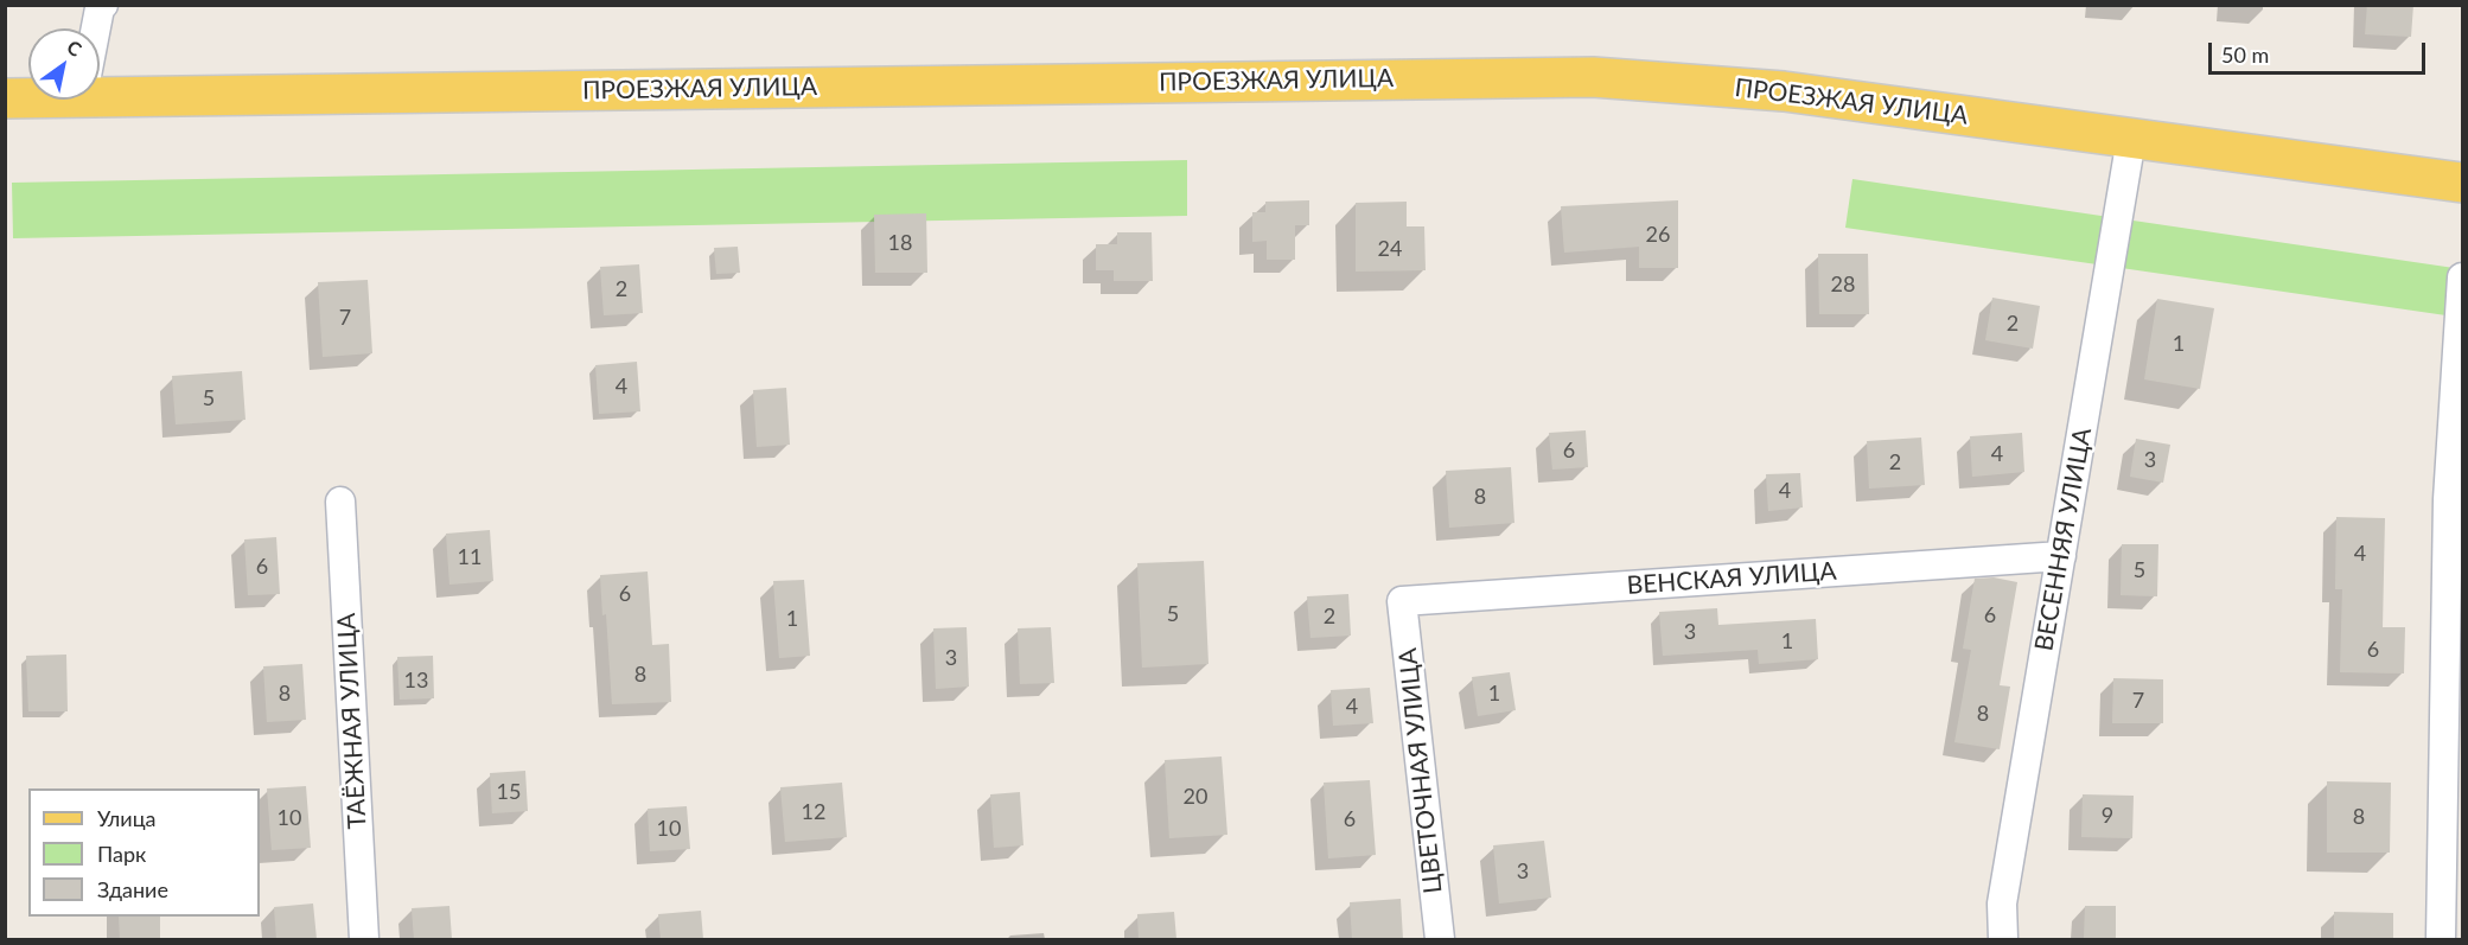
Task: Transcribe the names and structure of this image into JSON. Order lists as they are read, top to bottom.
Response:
{
  "streets": {
    "main road": ["ПРОЕЗЖАЯ УЛИЦА"],
    "street": [
      "ВЕСЕННЯЯ УЛИЦА",
      "ВЕНСКАЯ УЛИЦА",
      "ТАЁЖНАЯ УЛИЦА",
      "ЦВЕТОЧНАЯ УЛИЦА"
    ]
  },
  "crossings": [
    ["ПРОЕЗЖАЯ УЛИЦА", "ВЕСЕННЯЯ УЛИЦА"],
    ["ВЕСЕННЯЯ УЛИЦА", "ВЕНСКАЯ УЛИЦА"],
    ["ВЕНСКАЯ УЛИЦА", "ЦВЕТОЧНАЯ УЛИЦА"]
  ],
  "house_numbers": [
    "26",
    "18",
    "24",
    "28",
    "2",
    "7",
    "2",
    "1",
    "4",
    "5",
    "6",
    "4",
    "3",
    "2",
    "4",
    "8",
    "4",
    "11",
    "6",
    "5",
    "6",
    "5",
    "6",
    "2",
    "1",
    "3",
    "1",
    "6",
    "3",
    "8",
    "13",
    "8",
    "1",
    "7",
    "4",
    "8",
    "15",
    "20",
    "12",
    "9",
    "8",
    "10",
    "6",
    "10",
    "3"
  ],
  "legend": ["Улица", "Парк", "Здание"],
  "scale_bar": "50 m",
  "north": "top right"
}
